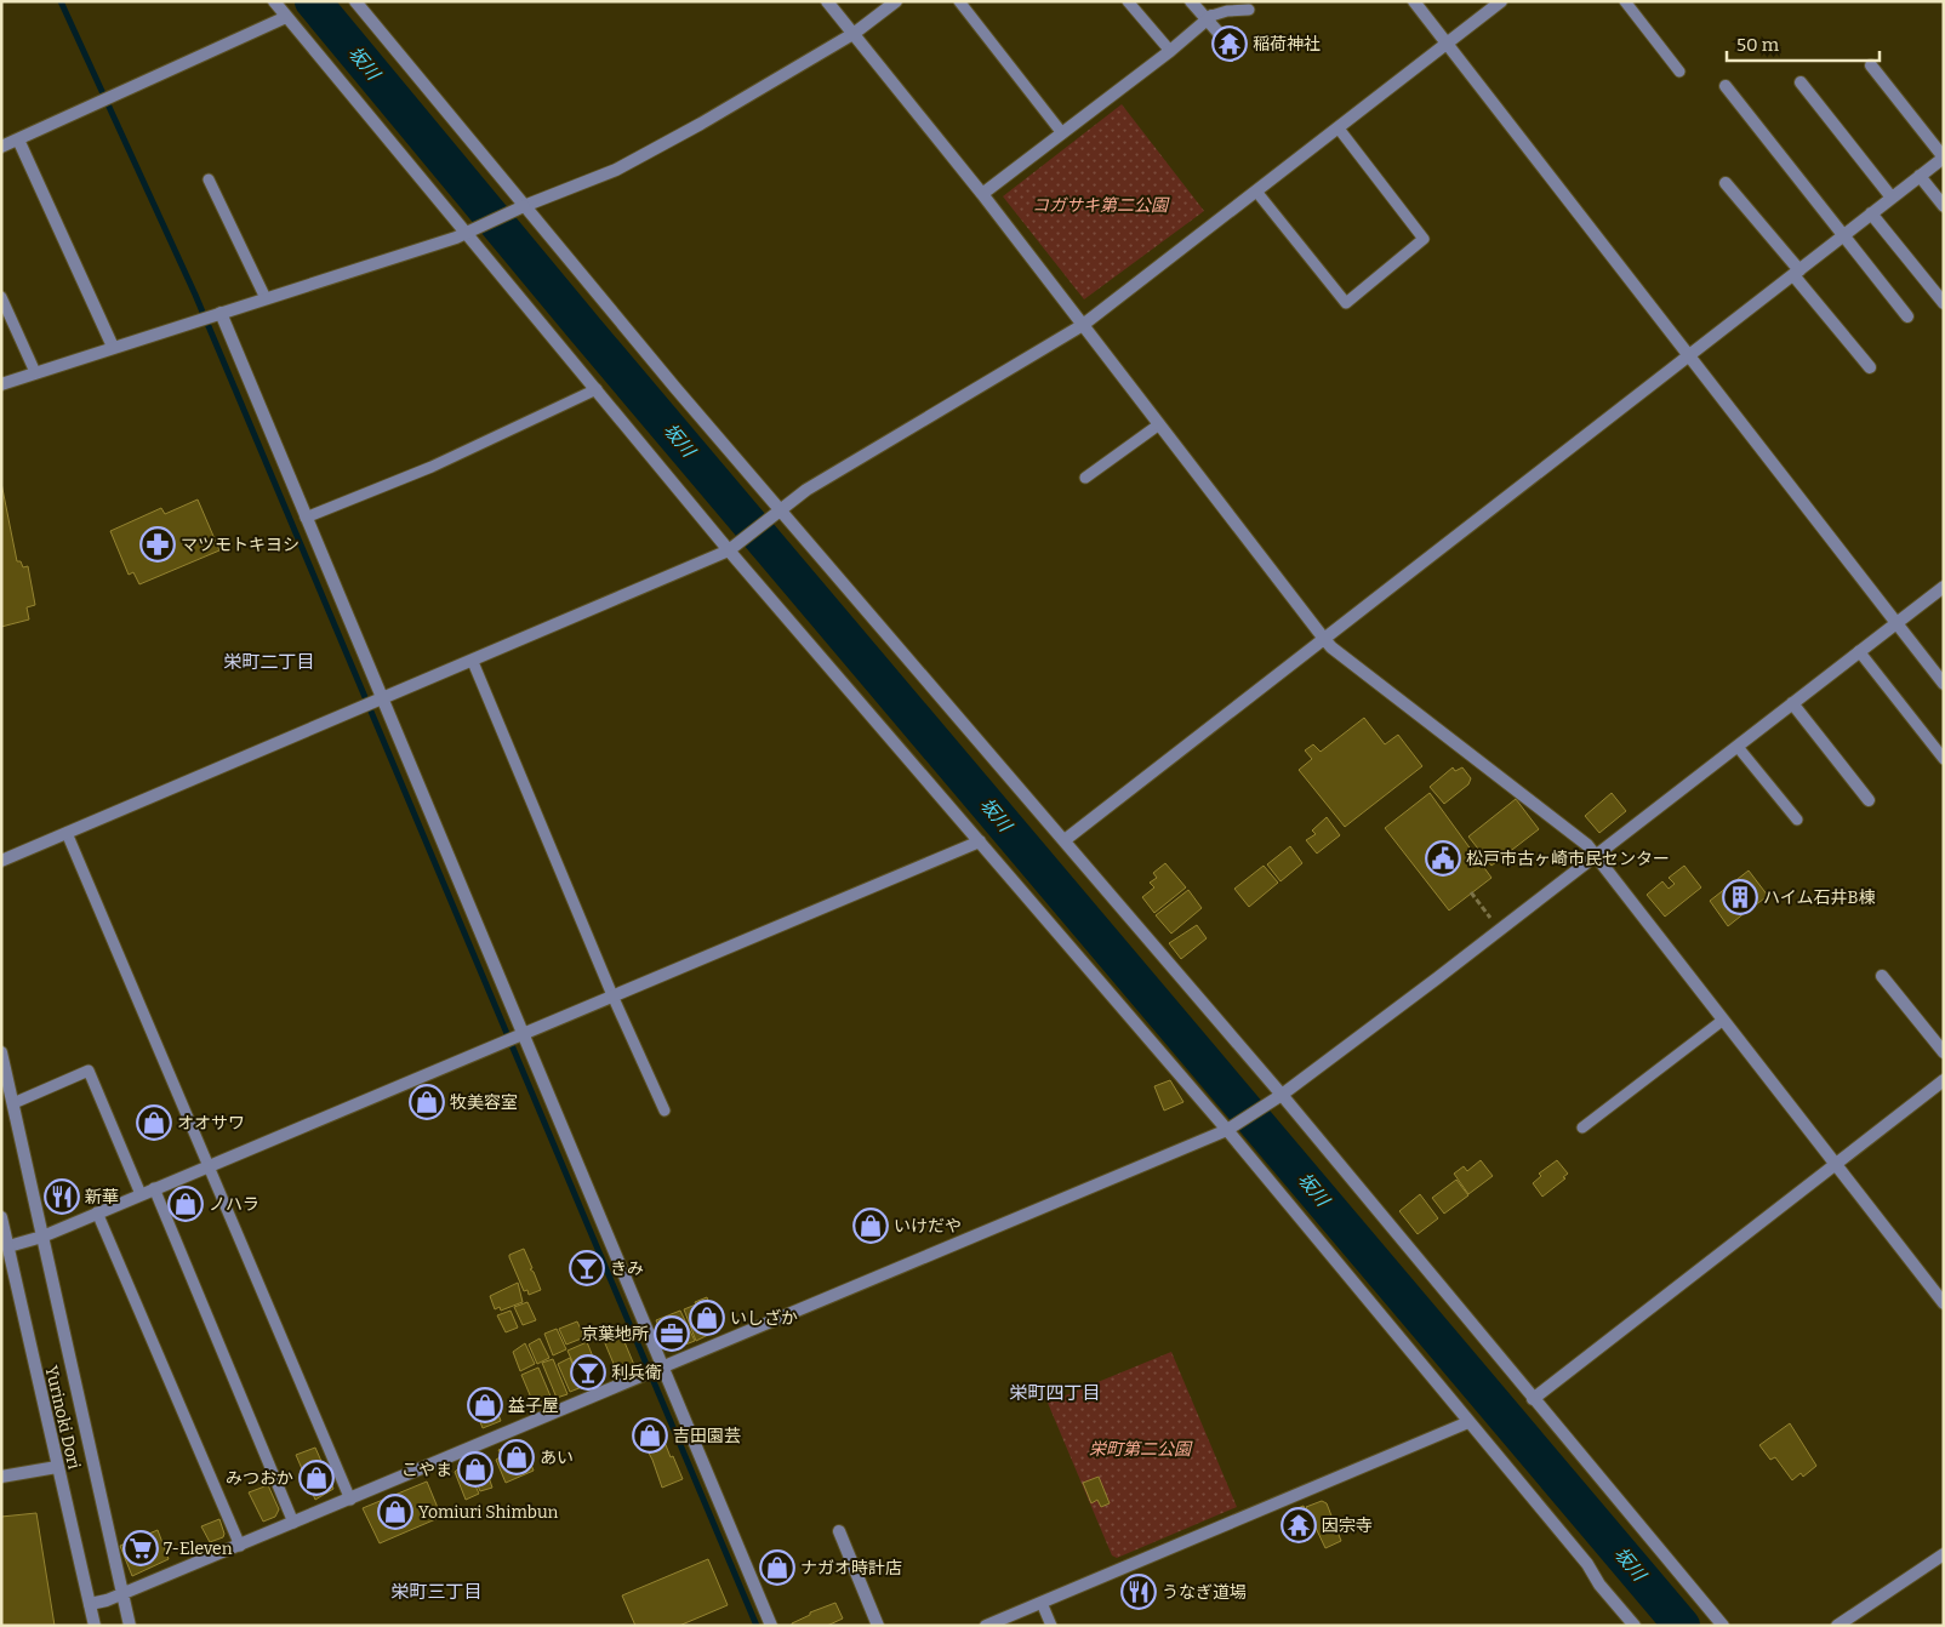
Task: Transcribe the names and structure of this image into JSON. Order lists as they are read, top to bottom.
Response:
{
  "streets": {
    "street": ["Yurinoki Dori"]
  },
  "districts": ["栄町二丁目", "栄町四丁目", "栄町三丁目"],
  "water": ["坂川"],
  "parks": ["コガサキ第二公園", "栄町第二公園"],
  "places": {
    "temple": ["稲荷神社", "因宗寺"],
    "pharmacy": ["マツモトキヨシ"],
    "public building": ["松戸市古ヶ崎市民センター"],
    "building": ["ハイム石井B棟"],
    "shop": [
      "牧美容室",
      "オオサワ",
      "ノハラ",
      "いけだや",
      "いしざか",
      "益子屋",
      "吉田園芸",
      "あい",
      "こやま",
      "みつおか",
      "Yomiuri Shimbun",
      "ナガオ時計店"
    ],
    "restaurant": ["新華", "うなぎ道場"],
    "bar": ["きみ", "利兵衛"],
    "office": ["京葉地所"],
    "supermarket": ["7-Eleven"]
  },
  "scale_bar": "50 m"
}
